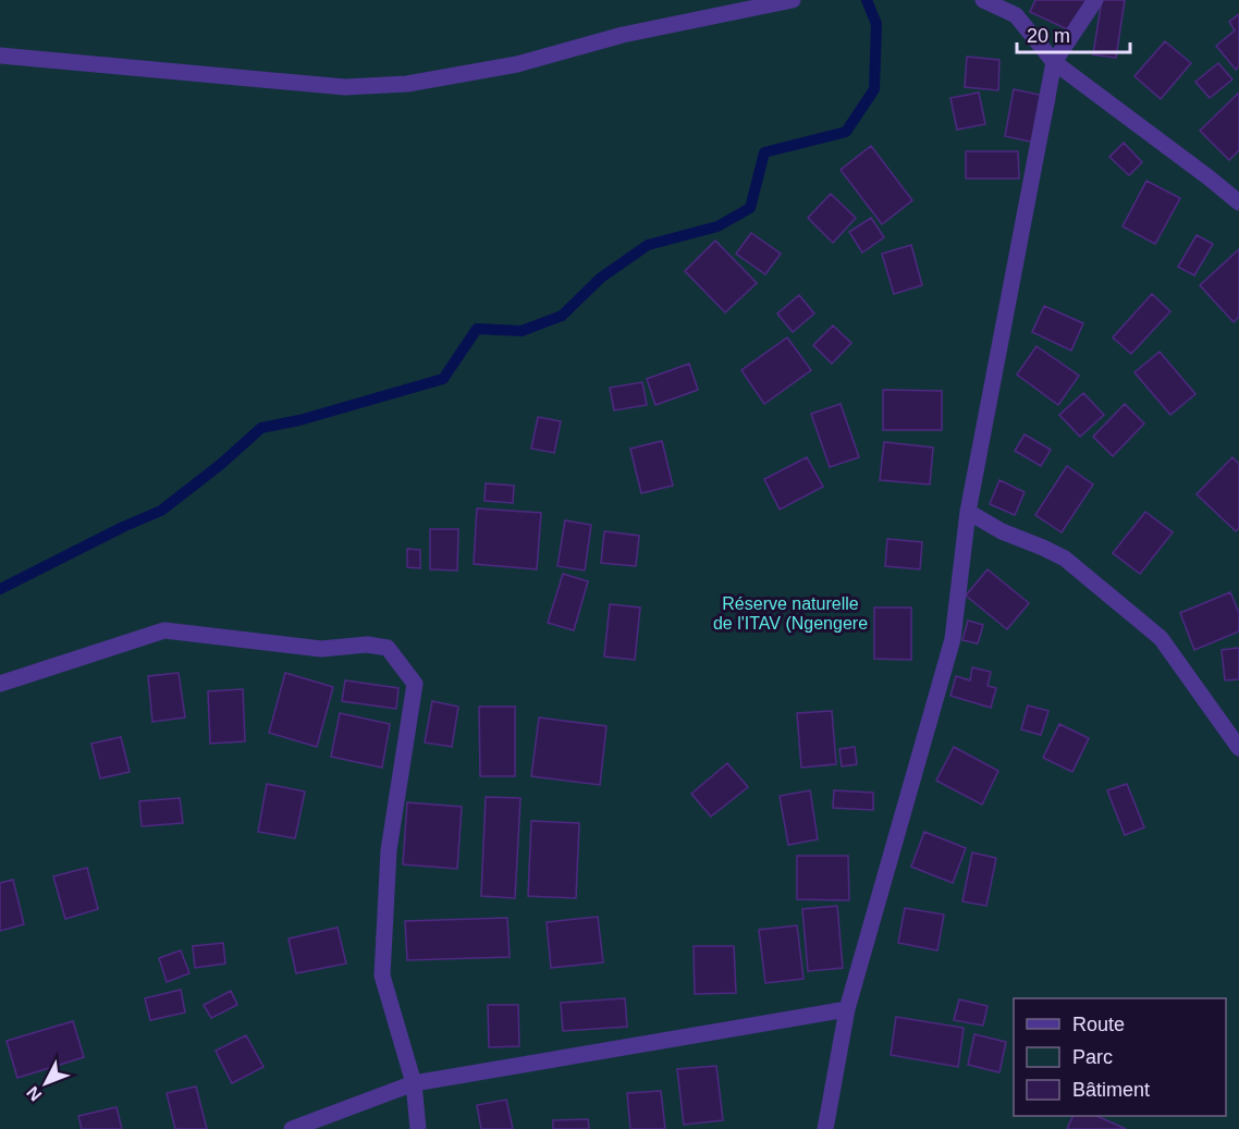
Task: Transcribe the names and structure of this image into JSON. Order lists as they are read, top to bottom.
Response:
{
  "parks": ["Réserve naturelle de l'ITAV (Ngengere"],
  "legend": ["Route", "Parc", "Bâtiment"],
  "scale_bar": "20 m",
  "north": "bottom left"
}
